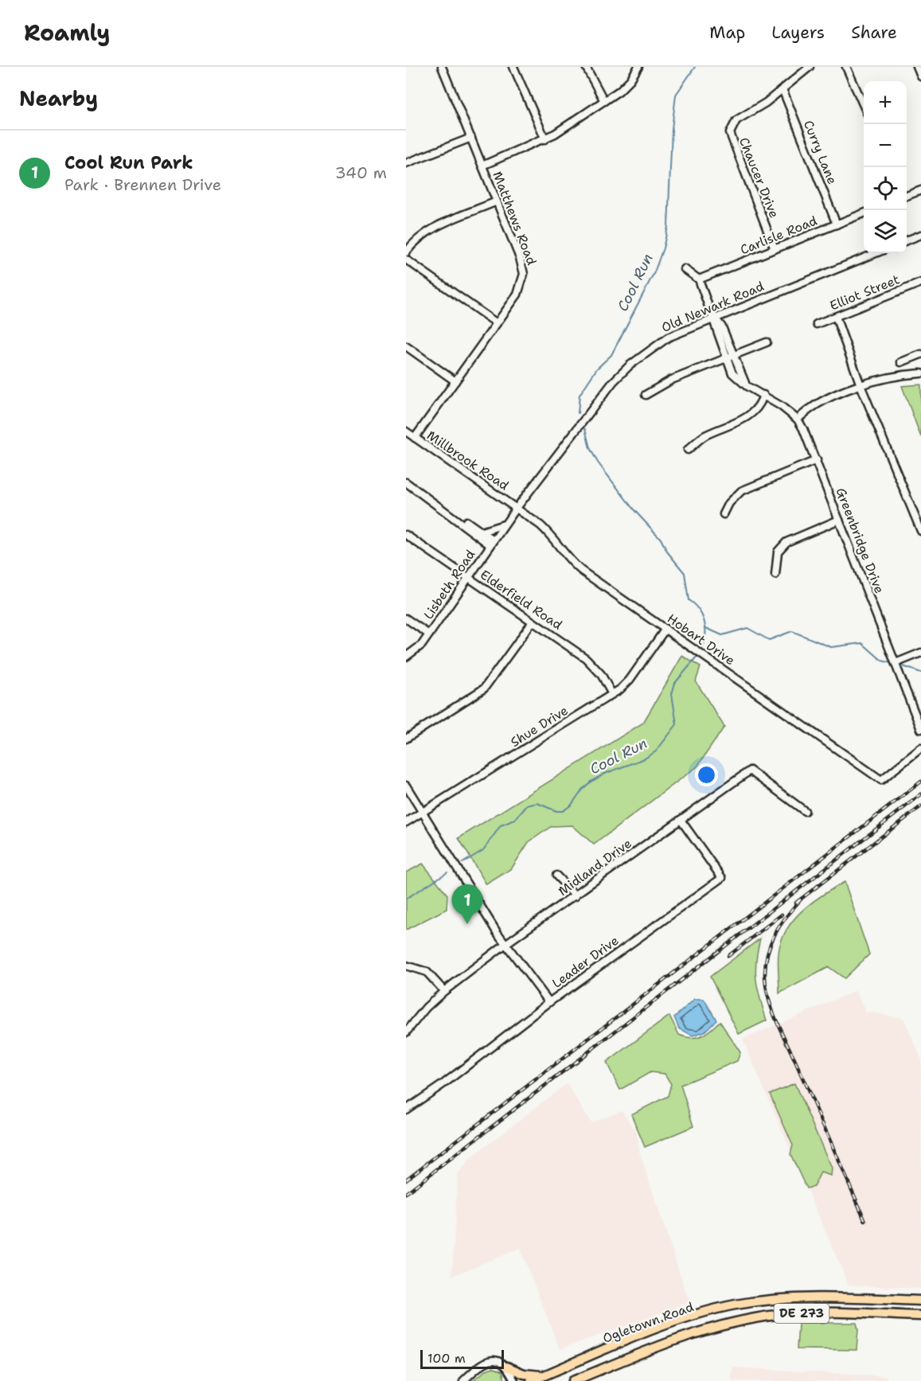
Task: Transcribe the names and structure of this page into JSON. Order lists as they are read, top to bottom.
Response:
{
  "streets": {
    "main road": ["DE 273", "Ogletown Road"],
    "street": [
      "Curry Lane",
      "Chaucer Drive",
      "Matthews Road",
      "Carlisle Road",
      "Elliot Street",
      "Old Newark Road",
      "Millbrook Road",
      "Greenbridge Drive",
      "Lisbeth Road",
      "Elderfield Road",
      "Hobart Drive",
      "Shue Drive",
      "Midland Drive",
      "Leader Drive"
    ]
  },
  "crossings": [
    ["Curry Lane", "Chaucer Drive"],
    ["Curry Lane", "Carlisle Road"],
    ["Chaucer Drive", "Carlisle Road"],
    ["Matthews Road", "Millbrook Road"],
    ["Carlisle Road", "Greenbridge Drive"],
    ["Old Newark Road", "Millbrook Road"],
    ["Old Newark Road", "Greenbridge Drive"],
    ["Old Newark Road", "Lisbeth Road"],
    ["Old Newark Road", "Hobart Drive"],
    ["Millbrook Road", "Hobart Drive"],
    ["Lisbeth Road", "Elderfield Road"],
    ["Elderfield Road", "Shue Drive"],
    ["Hobart Drive", "Shue Drive"],
    ["Midland Drive", "Leader Drive"]
  ],
  "water": ["Cool Run"],
  "scale_bar": "100 m",
  "page": {
    "header": "Roamly",
    "nav": ["Map", "Layers", "Share"],
    "heading": "Nearby",
    "map_buttons": ["+", "−"],
    "list": [
      {
        "mark": "1",
        "name": "Cool Run Park",
        "note": "Park · Brennen Drive",
        "value": "340 m"
      }
    ],
    "pins": "1",
    "scale": "100 m"
  }
}
